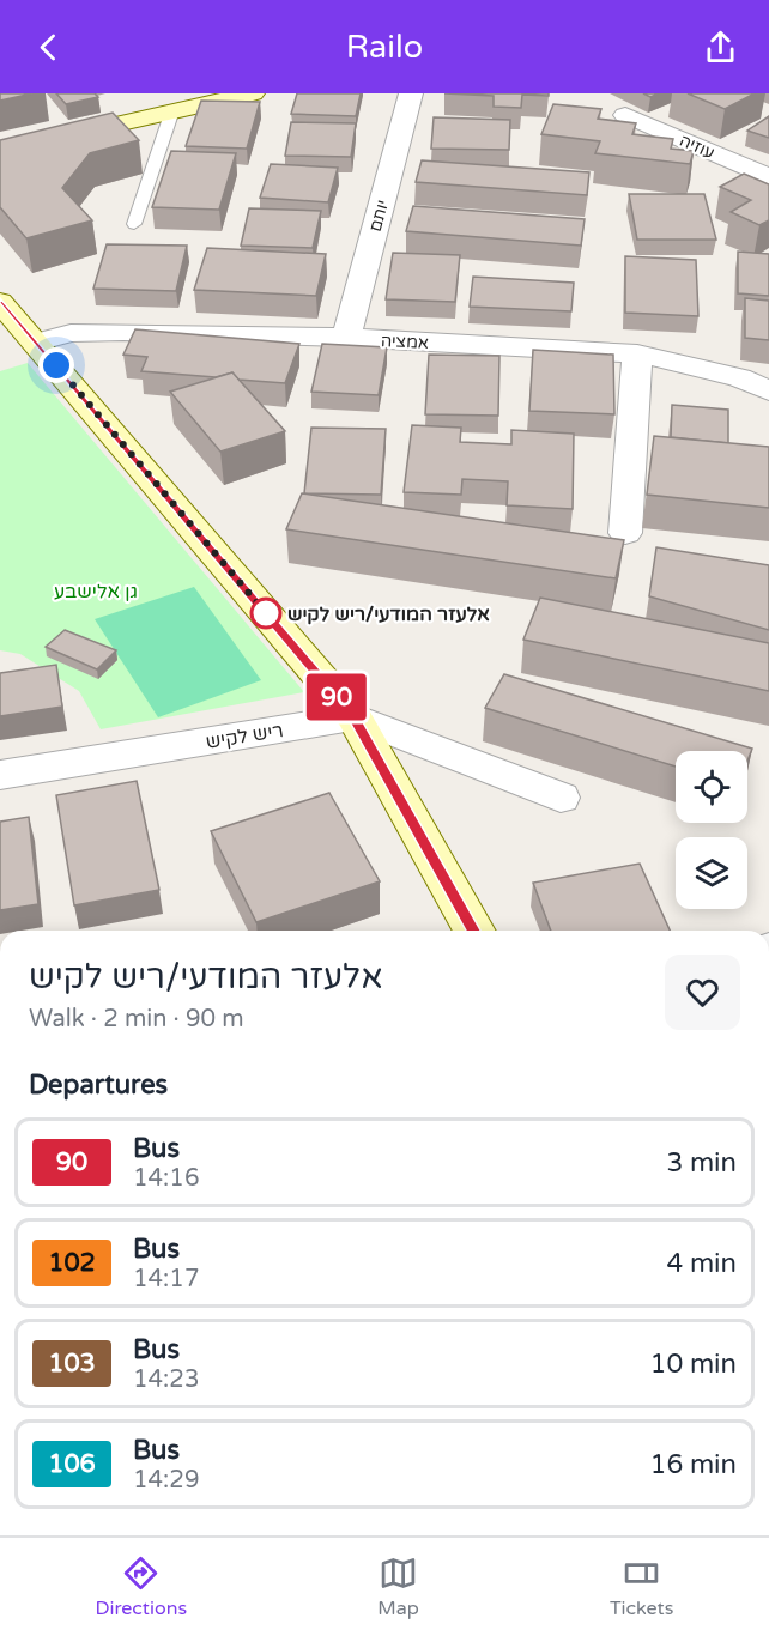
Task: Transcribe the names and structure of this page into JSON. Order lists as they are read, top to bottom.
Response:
{
  "streets": {
    "street": [
      "עוזיה",
      "יותם",
      "אמציה",
      "ריש לקיש"
    ]
  },
  "crossings": [
    ["יותם", "אמציה"]
  ],
  "parks": ["גן אלישבע"],
  "places": ["אלעזר המודעי/ריש לקיש"],
  "lines": ["bus line 90"],
  "page": {
    "header": "Railo",
    "on_map": "90",
    "heading": [
      ["אלעזר המודעי/ריש לקיש", "Walk · 2 min · 90 m"],
      "Departures"
    ],
    "list": [
      {
        "mark": "90",
        "name": "Bus",
        "note": "14:16",
        "value": "3 min"
      },
      {
        "mark": "102",
        "name": "Bus",
        "note": "14:17",
        "value": "4 min"
      },
      {
        "mark": "103",
        "name": "Bus",
        "note": "14:23",
        "value": "10 min"
      },
      {
        "mark": "106",
        "name": "Bus",
        "note": "14:29",
        "value": "16 min"
      }
    ],
    "tabs": ["Directions", "Map", "Tickets"]
  }
}
